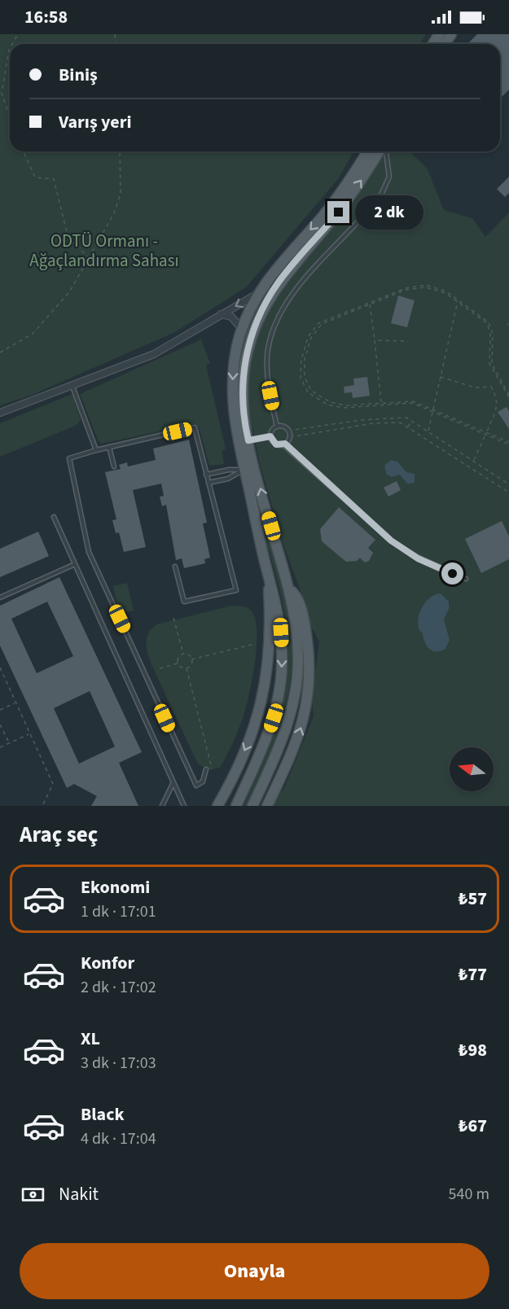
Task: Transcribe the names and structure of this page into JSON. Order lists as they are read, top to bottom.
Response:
{
  "parks": ["ODTÜ Ormanı - Ağaçlandırma Sahası"],
  "north": "left",
  "page": {
    "status": "16:58",
    "banner": ["Biniş", "Varış yeri"],
    "bubble": "2 dk",
    "heading": "Araç seç",
    "list": [
      {
        "name": "Ekonomi",
        "note": "1 dk · 17:01",
        "value": "₺57"
      },
      {
        "name": "Konfor",
        "note": "2 dk · 17:02",
        "value": "₺77"
      },
      {
        "name": "XL",
        "note": "3 dk · 17:03",
        "value": "₺98"
      },
      {
        "name": "Black",
        "note": "4 dk · 17:04",
        "value": "₺67"
      }
    ],
    "pay": ["Nakit", "540 m"],
    "buttons": "Onayla"
  }
}
